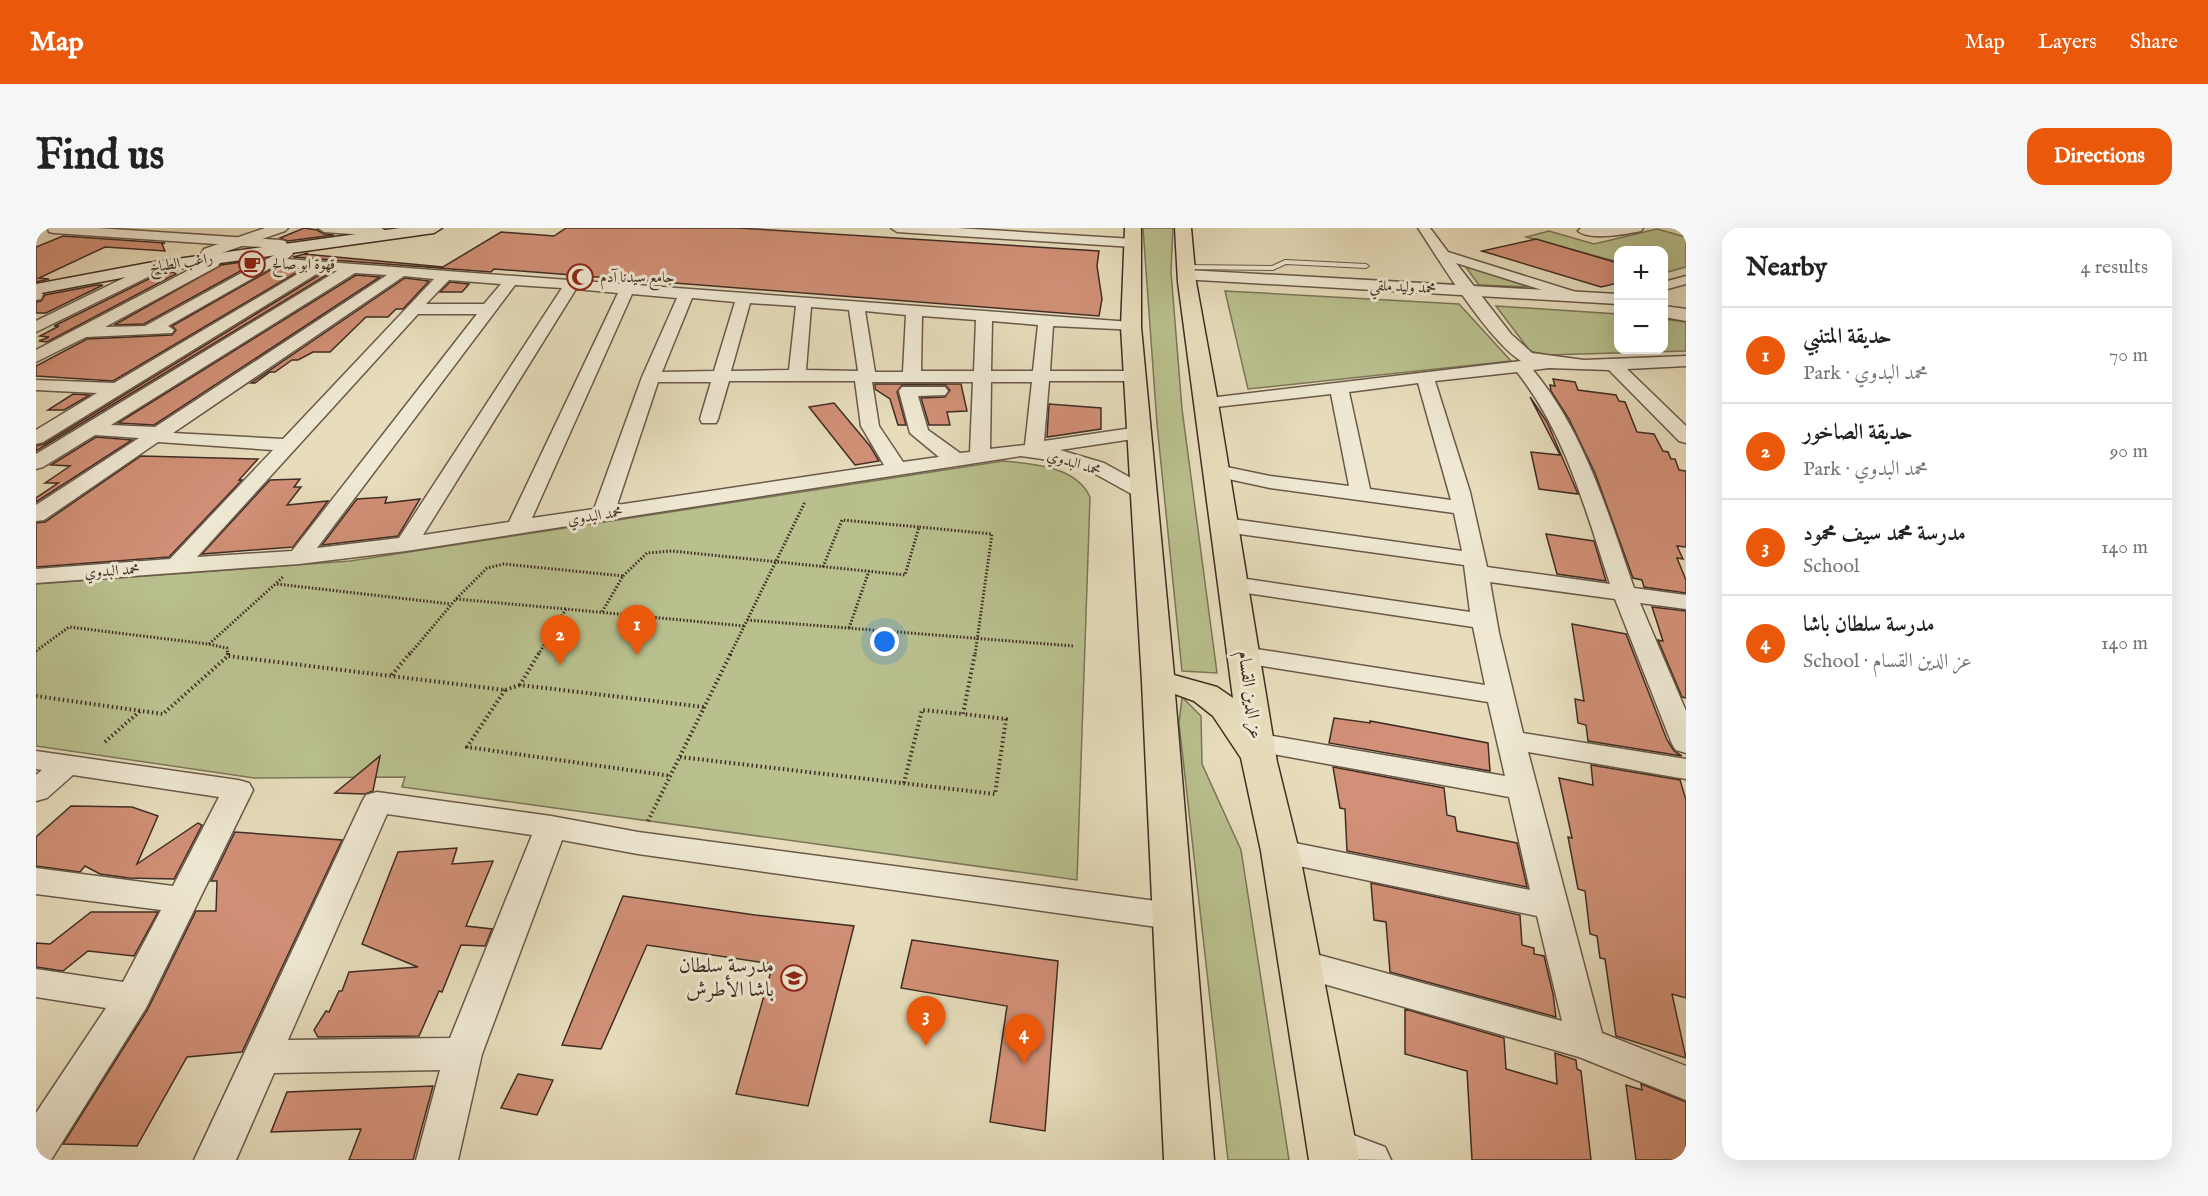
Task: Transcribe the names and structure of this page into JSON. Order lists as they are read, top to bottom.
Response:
{
  "streets": {
    "highway": ["عز الدين القسام"],
    "street": ["راغب الطباخ", "محمد وليد ملقي", "محمد البدوي"]
  },
  "crossings": [
    ["محمد وليد ملقي", "عز الدين القسام"]
  ],
  "places": {
    "cafe": ["قهوة ابو صالح"],
    "mosque": ["جامع سيدنا آدم"],
    "school or university": ["مدرسة سلطان باشا الأطرش"]
  },
  "page": {
    "header": "Map",
    "nav": ["Map", "Layers", "Share"],
    "buttons": "Directions",
    "title": "Find us",
    "heading": ["Nearby", "4 results"],
    "map_buttons": ["+", "−"],
    "list": [
      {
        "mark": "1",
        "name": "حديقة المتنبي",
        "note": "Park · محمد البدوي",
        "value": "70 m"
      },
      {
        "mark": "2",
        "name": "حديقة الصاخور",
        "note": "Park · محمد البدوي",
        "value": "90 m"
      },
      {
        "mark": "3",
        "name": "مدرسة محمد سيف محمود",
        "note": "School",
        "value": "140 m"
      },
      {
        "mark": "4",
        "name": "مدرسة سلطان باشا",
        "note": "School · عز الدين القسام",
        "value": "140 m"
      }
    ],
    "pins": [
      "1",
      "2",
      "3",
      "4"
    ]
  }
}
